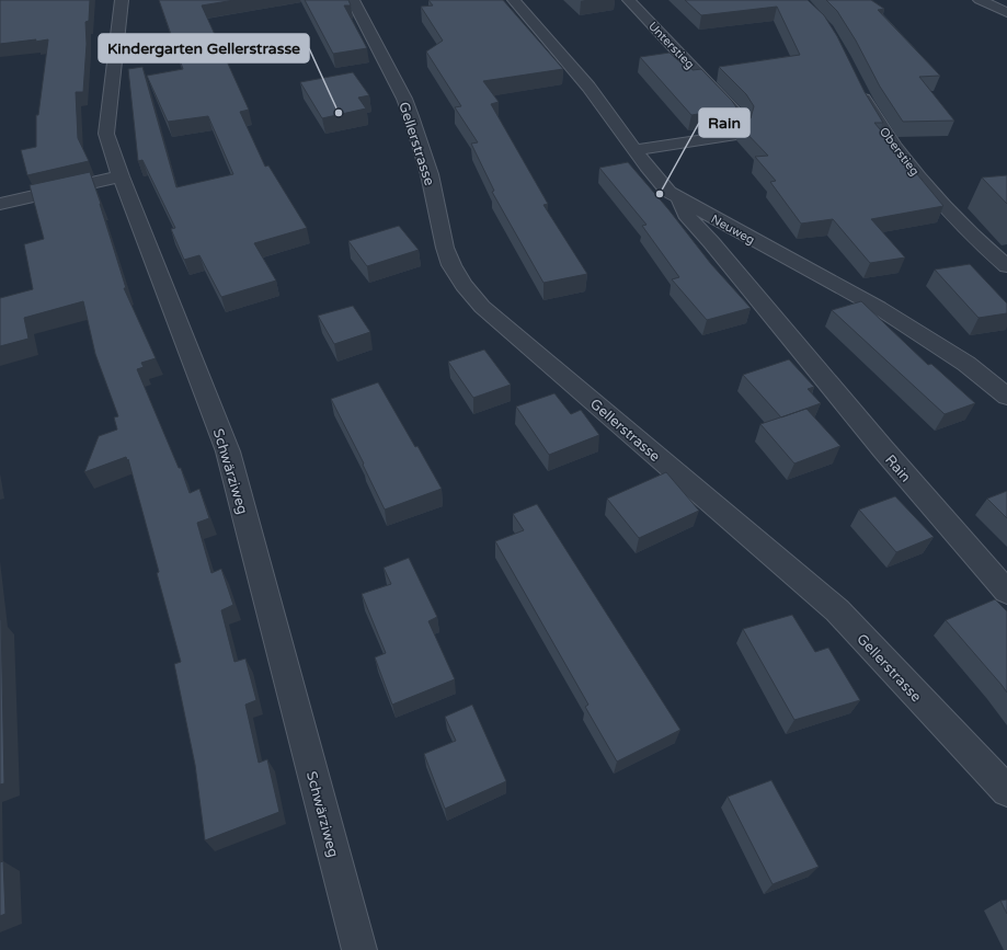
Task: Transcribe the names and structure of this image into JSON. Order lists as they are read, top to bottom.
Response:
{
  "streets": {
    "street": [
      "Unterstieg",
      "Gellerstrasse",
      "Oberstieg",
      "Neuweg",
      "Rain",
      "Schwärziweg"
    ]
  },
  "crossings": [
    ["Unterstieg", "Neuweg"],
    ["Neuweg", "Rain"]
  ],
  "places": ["Kindergarten Gellerstrasse", "Rain"]
}
